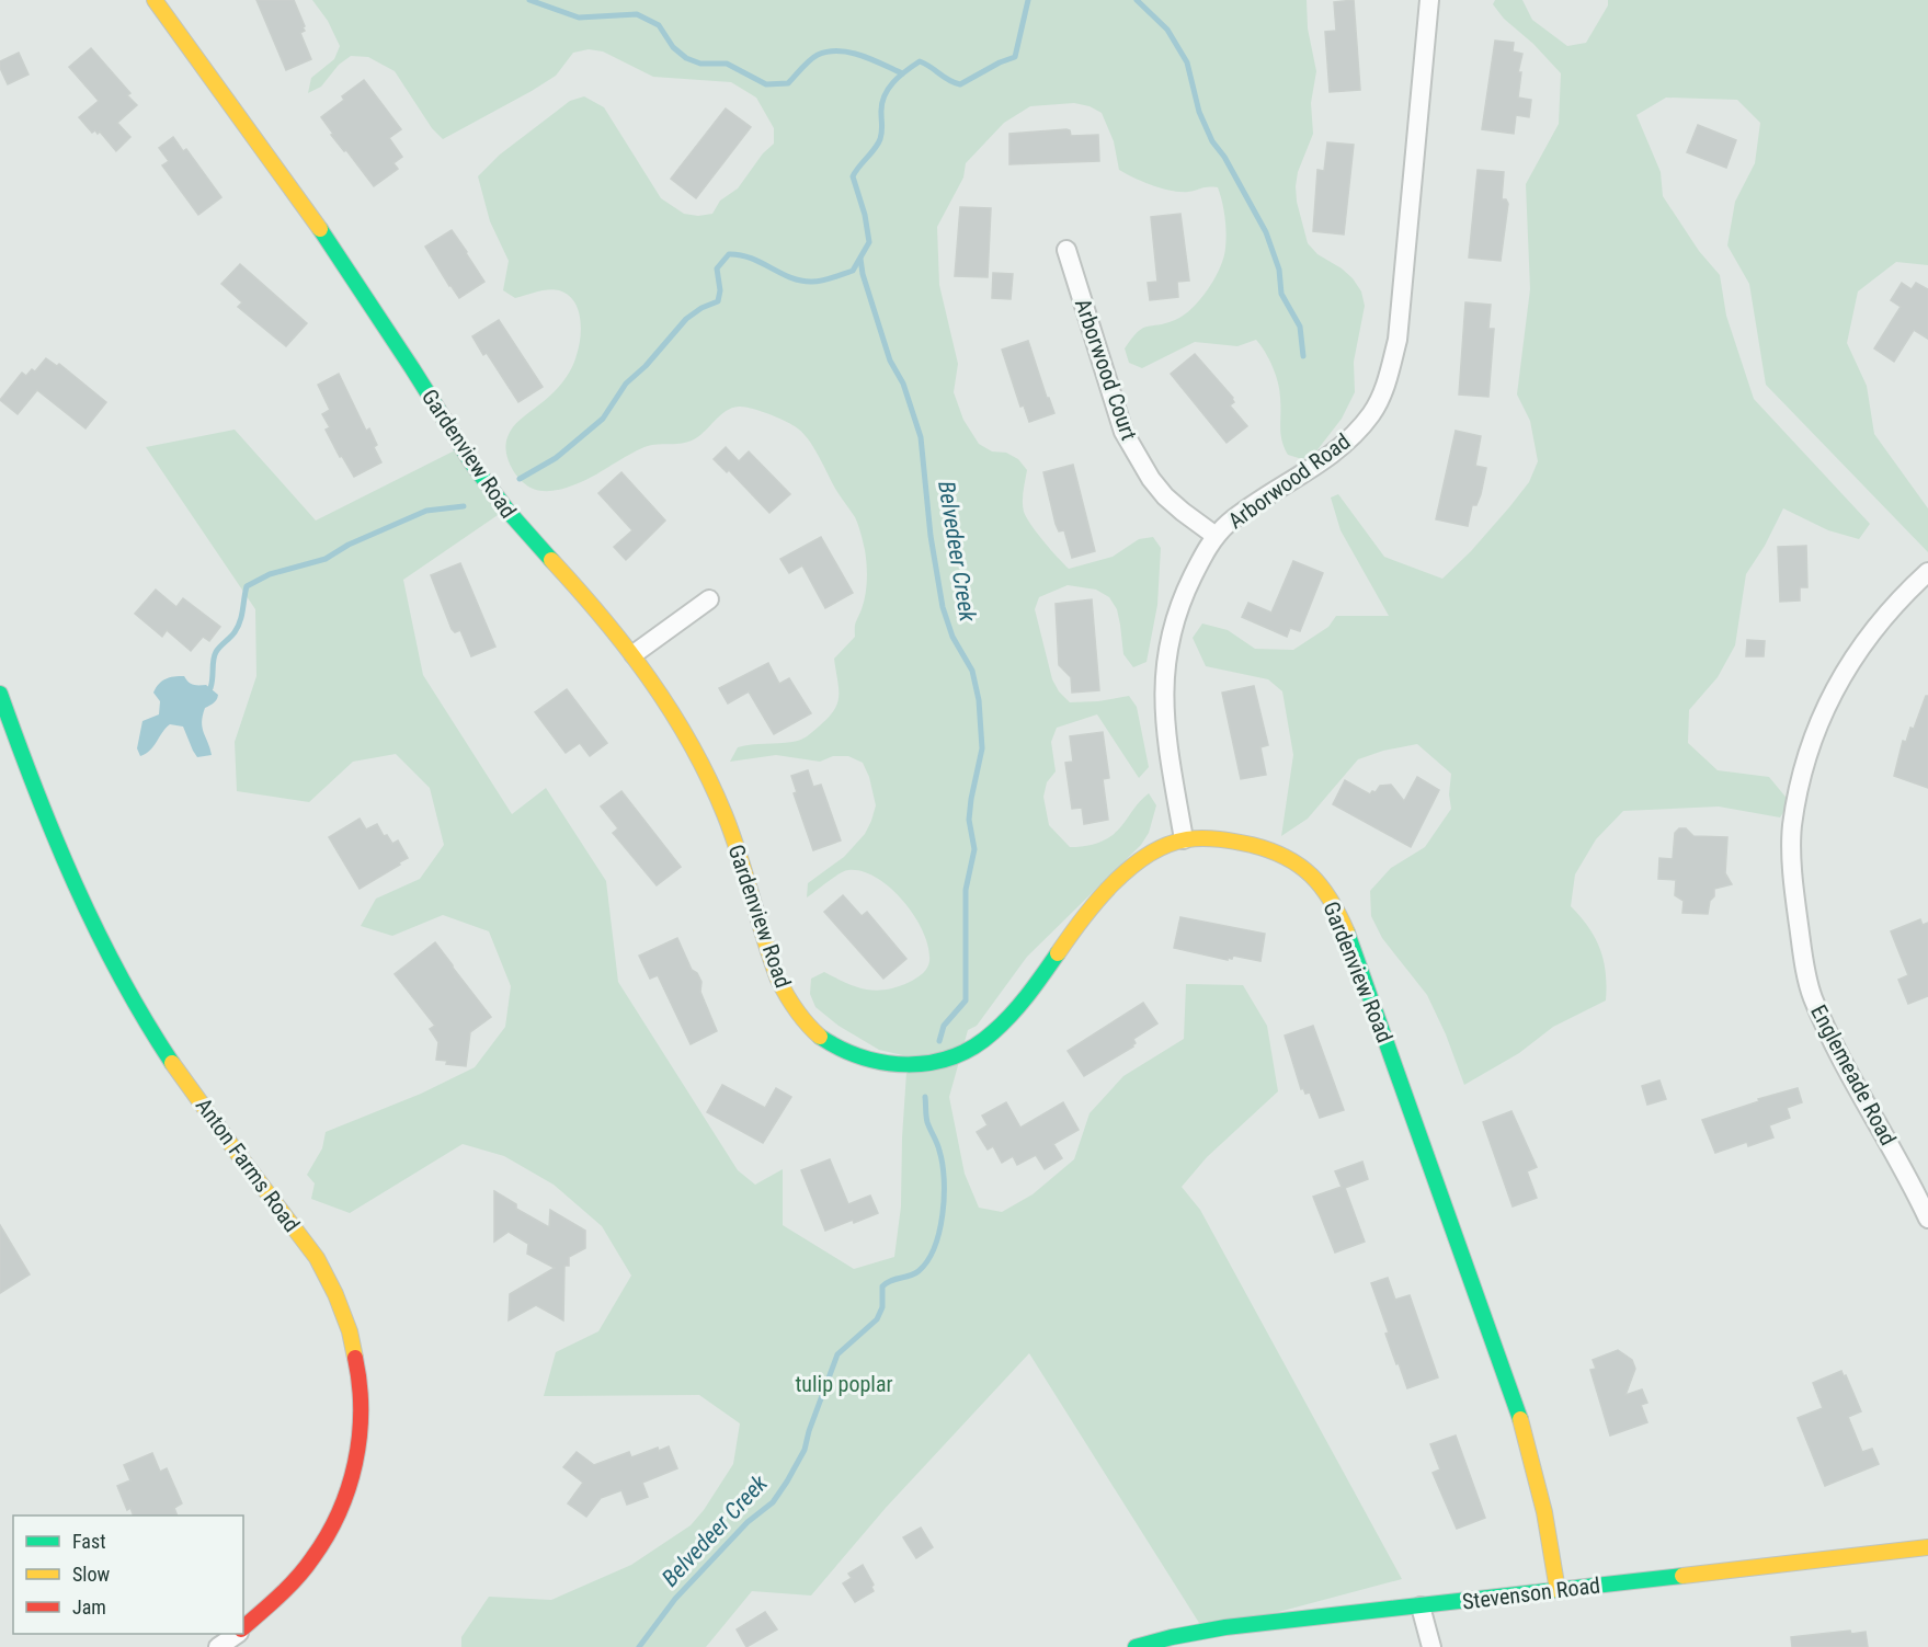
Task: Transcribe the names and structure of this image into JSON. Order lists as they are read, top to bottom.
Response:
{
  "streets": {
    "street": [
      "Arborwood Court",
      "Gardenview Road",
      "Arborwood Road",
      "Englemeade Road",
      "Anton Farms Road",
      "Stevenson Road"
    ]
  },
  "crossings": [
    ["Arborwood Court", "Arborwood Road"],
    ["Gardenview Road", "Arborwood Road"],
    ["Gardenview Road", "Stevenson Road"]
  ],
  "water": ["Belvedeer Creek"],
  "parks": ["tulip poplar"],
  "legend": ["Fast", "Slow", "Jam"]
}
